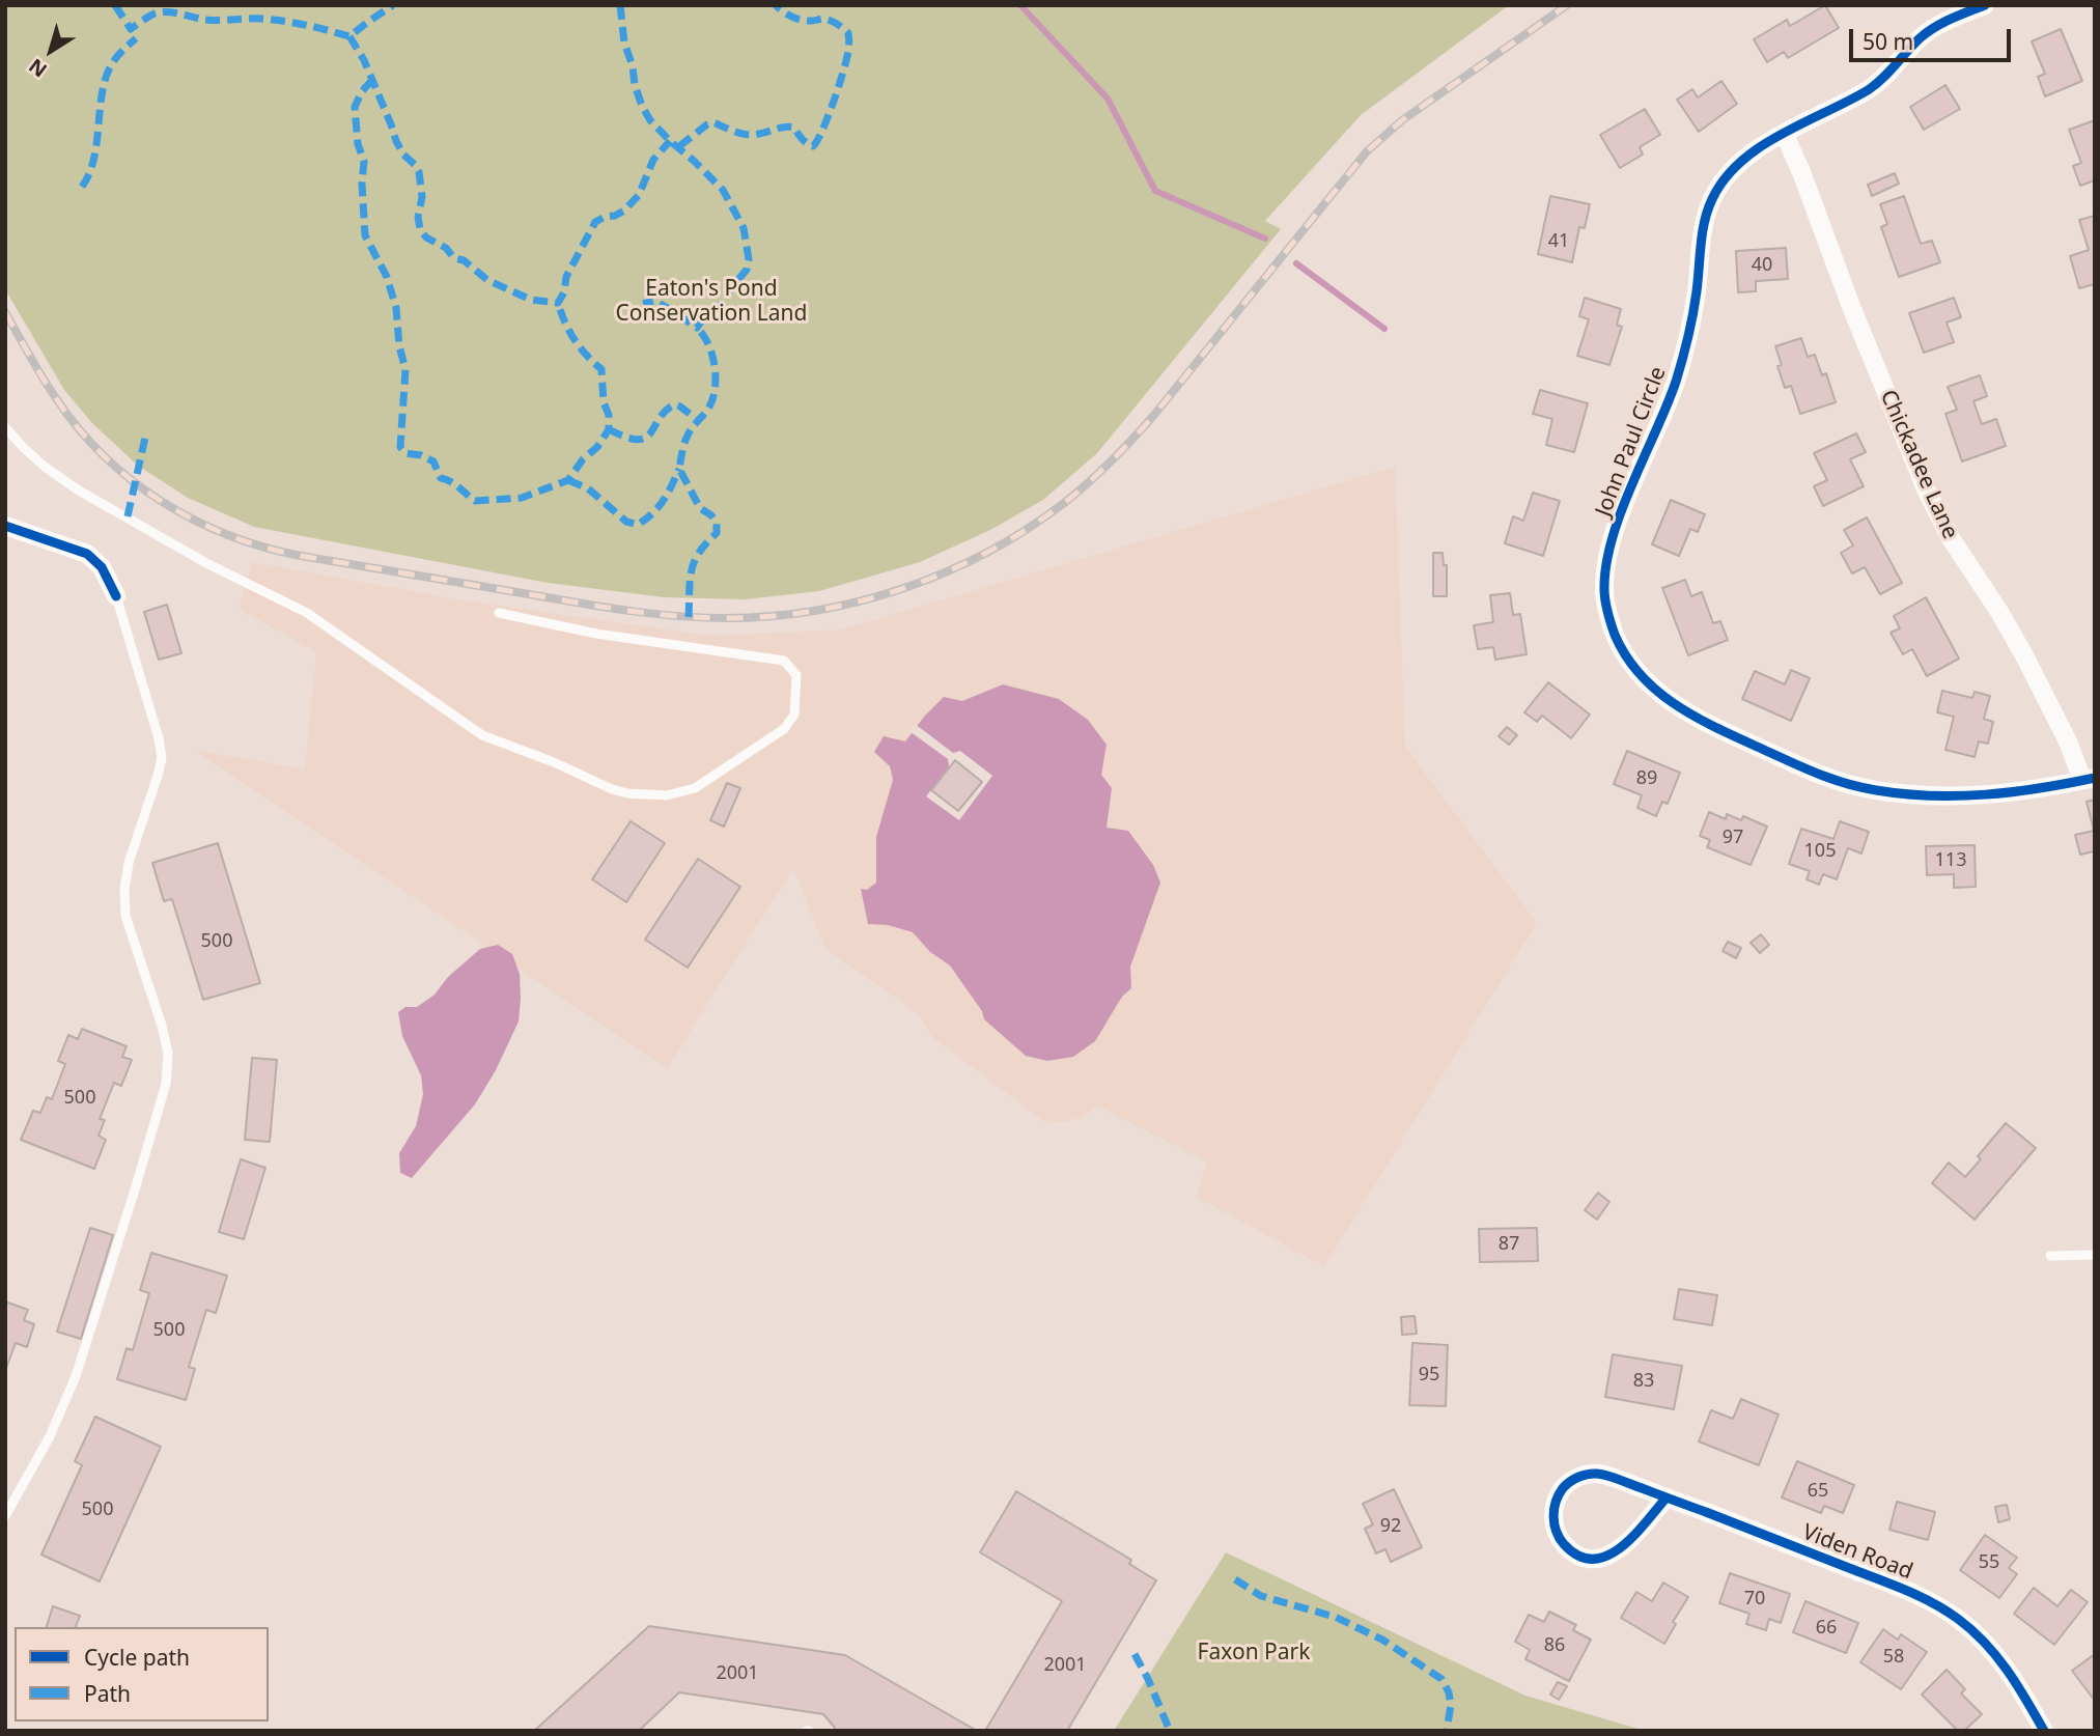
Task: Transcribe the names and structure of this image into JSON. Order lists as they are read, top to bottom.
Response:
{
  "streets": {
    "street": ["John Paul Circle", "Chickadee Lane", "Viden Road"]
  },
  "crossings": [
    ["John Paul Circle", "Chickadee Lane"]
  ],
  "parks": ["Eaton's Pond Conservation Land", "Faxon Park"],
  "house_numbers": [
    "41",
    "40",
    "89",
    "97",
    "105",
    "113",
    "500",
    "500",
    "87",
    "500",
    "95",
    "83",
    "65",
    "500",
    "92",
    "55",
    "70",
    "66",
    "86",
    "58",
    "2001",
    "2001"
  ],
  "legend": ["Cycle path", "Path"],
  "scale_bar": "50 m",
  "north": "bottom left"
}
